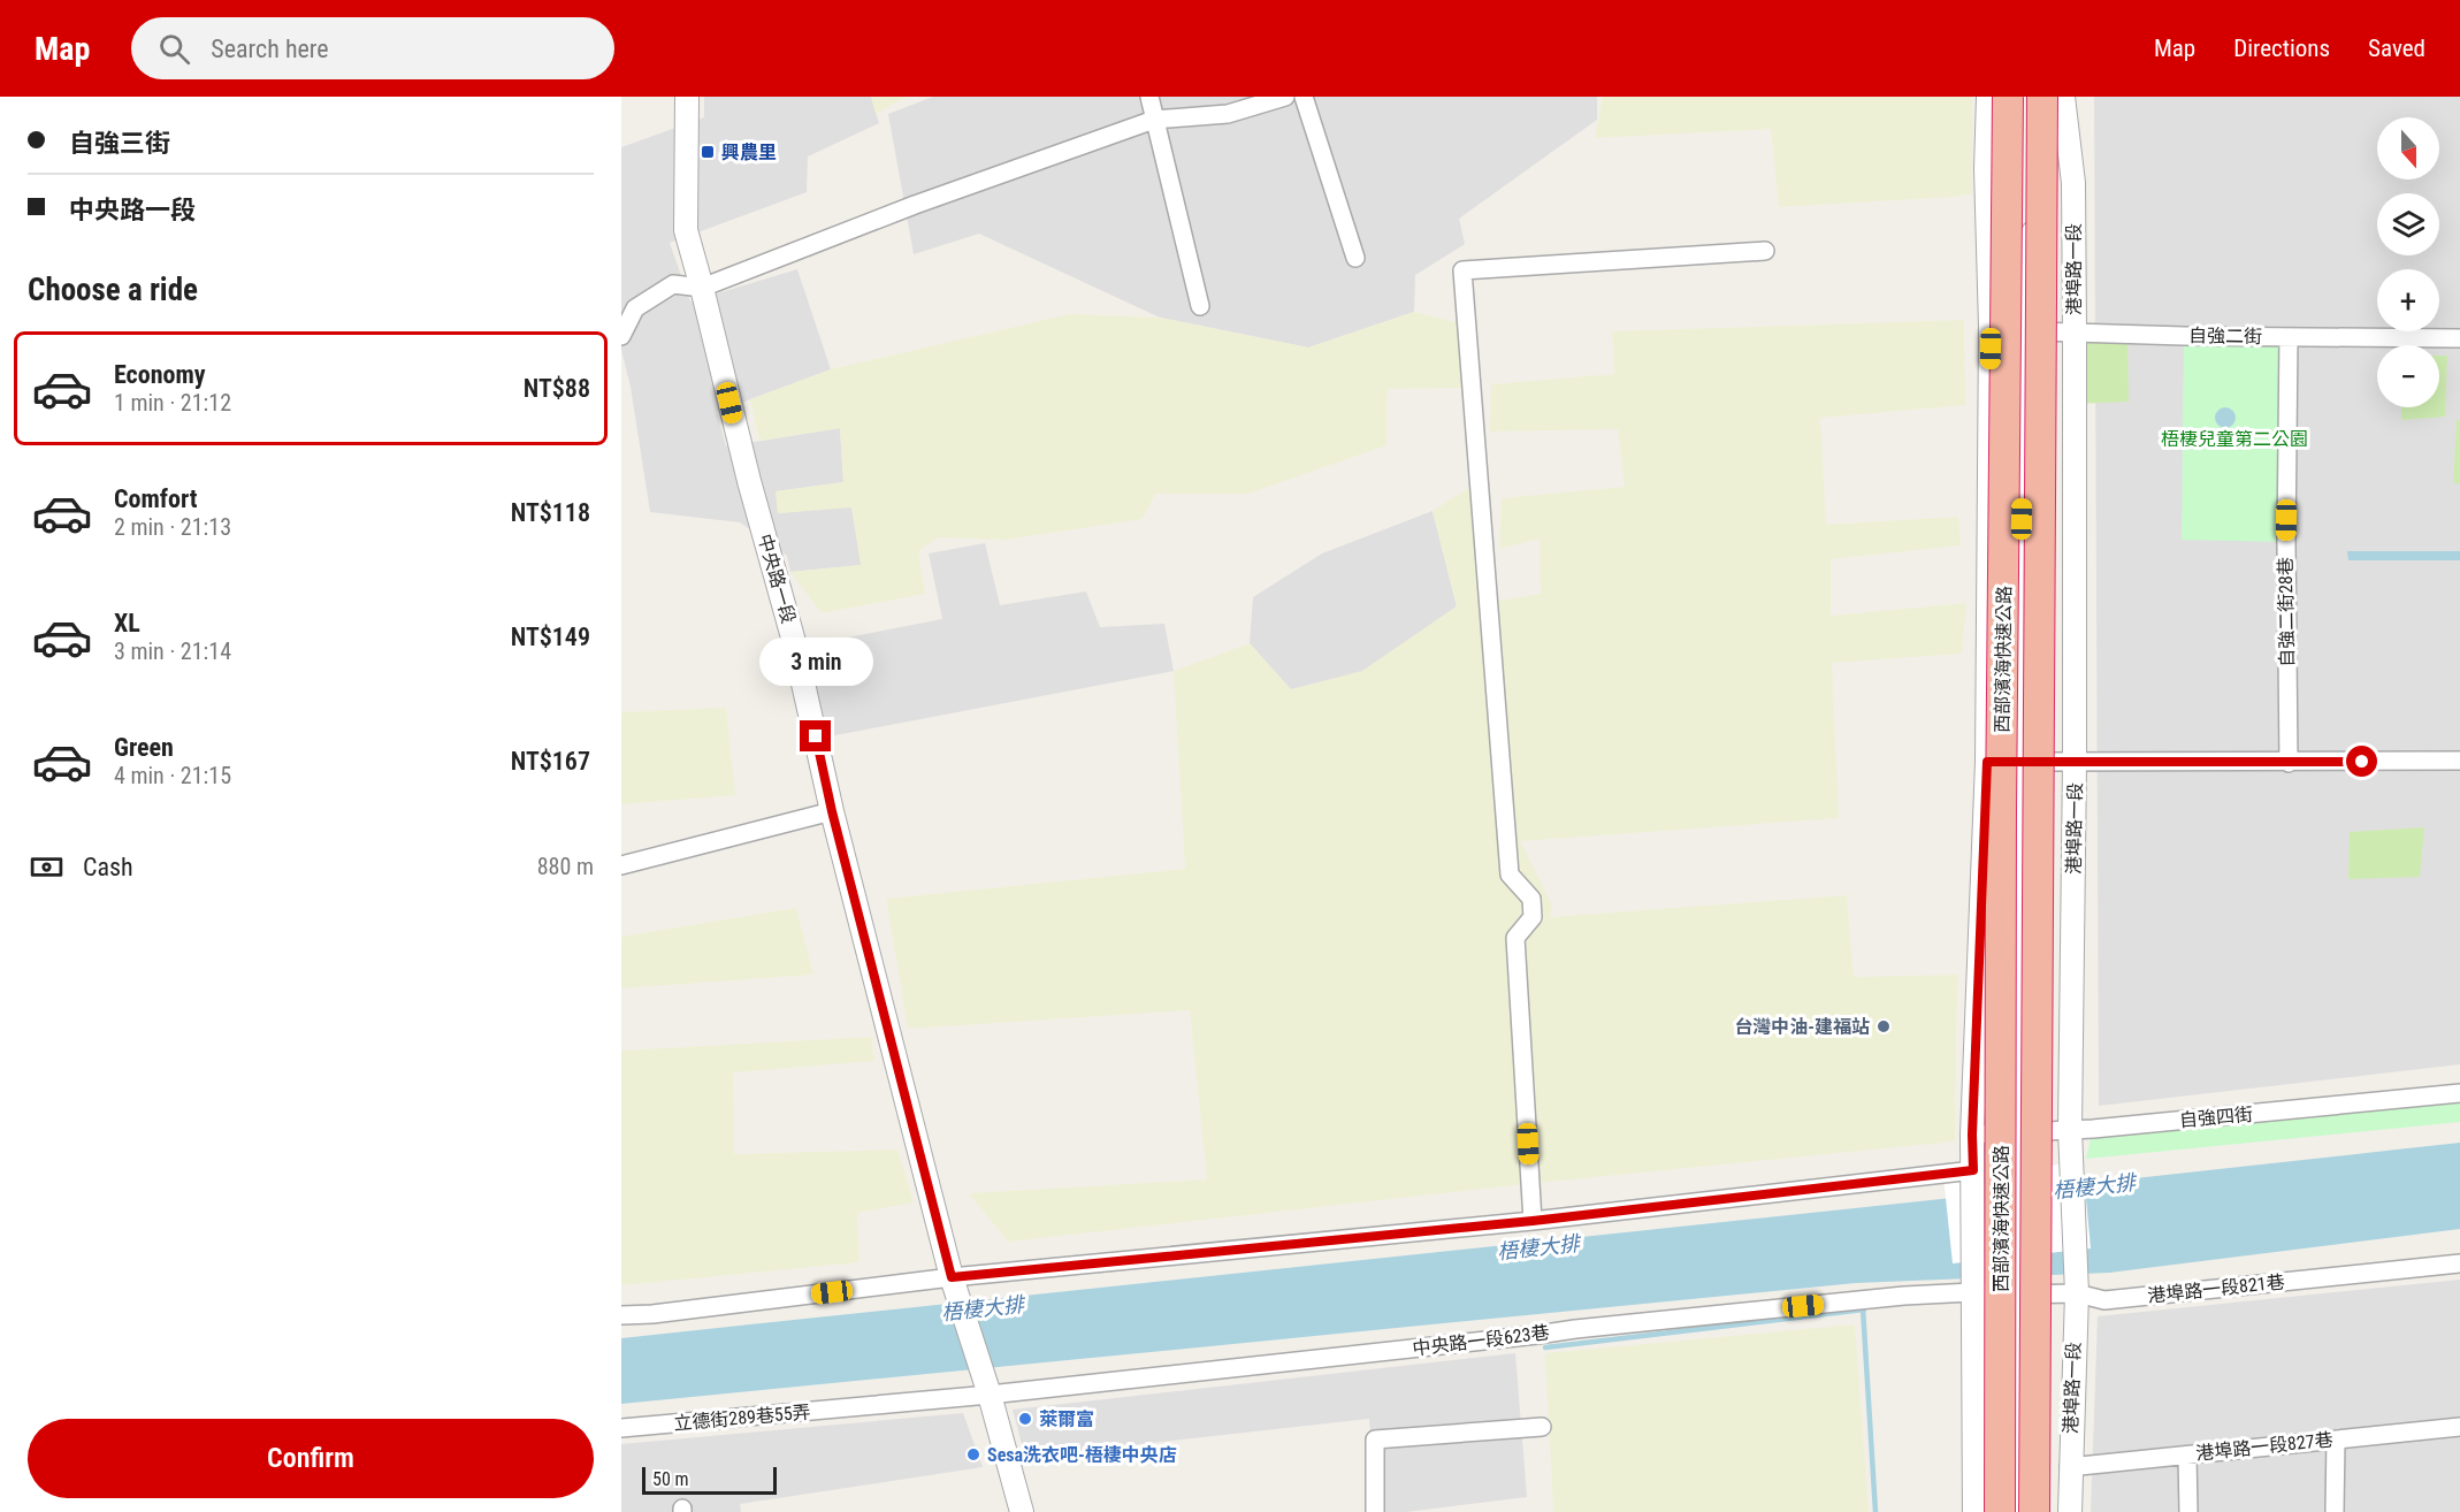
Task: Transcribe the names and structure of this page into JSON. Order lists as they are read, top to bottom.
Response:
{
  "streets": {
    "highway": ["西部濱海快速公路"],
    "street": [
      "港埠路一段",
      "自強二街",
      "中央路一段",
      "自強二街28巷",
      "自強四街",
      "港埠路一段821巷",
      "中央路一段623巷",
      "立德街289巷55弄",
      "港埠路一段827巷"
    ]
  },
  "crossings": [
    ["港埠路一段", "自強二街"],
    ["港埠路一段", "西部濱海快速公路"],
    ["港埠路一段", "自強四街"],
    ["港埠路一段", "港埠路一段821巷"],
    ["港埠路一段", "港埠路一段827巷"],
    ["自強二街", "自強二街28巷"],
    ["中央路一段", "中央路一段623巷"],
    ["港埠路一段821巷", "中央路一段623巷"],
    ["中央路一段623巷", "立德街289巷55弄"]
  ],
  "water": ["梧棲大排"],
  "parks": ["梧棲兒童第二公園"],
  "places": {
    "transit": ["興農里"],
    "other": ["台灣中油-建福站", "萊爾富", "Sesa洗衣吧-梧棲中央店"]
  },
  "scale_bar": "50 m",
  "north": "bottom",
  "page": {
    "header": "Map",
    "search": "Search here",
    "nav": ["Map", "Directions", "Saved"],
    "banner": ["自強三街", "中央路一段"],
    "map_buttons": ["+", "−"],
    "heading": "Choose a ride",
    "list": [
      {
        "name": "Economy",
        "note": "1 min · 21:12",
        "value": "NT$88"
      },
      {
        "name": "Comfort",
        "note": "2 min · 21:13",
        "value": "NT$118"
      },
      {
        "name": "XL",
        "note": "3 min · 21:14",
        "value": "NT$149"
      },
      {
        "name": "Green",
        "note": "4 min · 21:15",
        "value": "NT$167"
      }
    ],
    "bubble": "3 min",
    "pay": ["Cash", "880 m"],
    "buttons": "Confirm",
    "scale": "50 m"
  }
}
